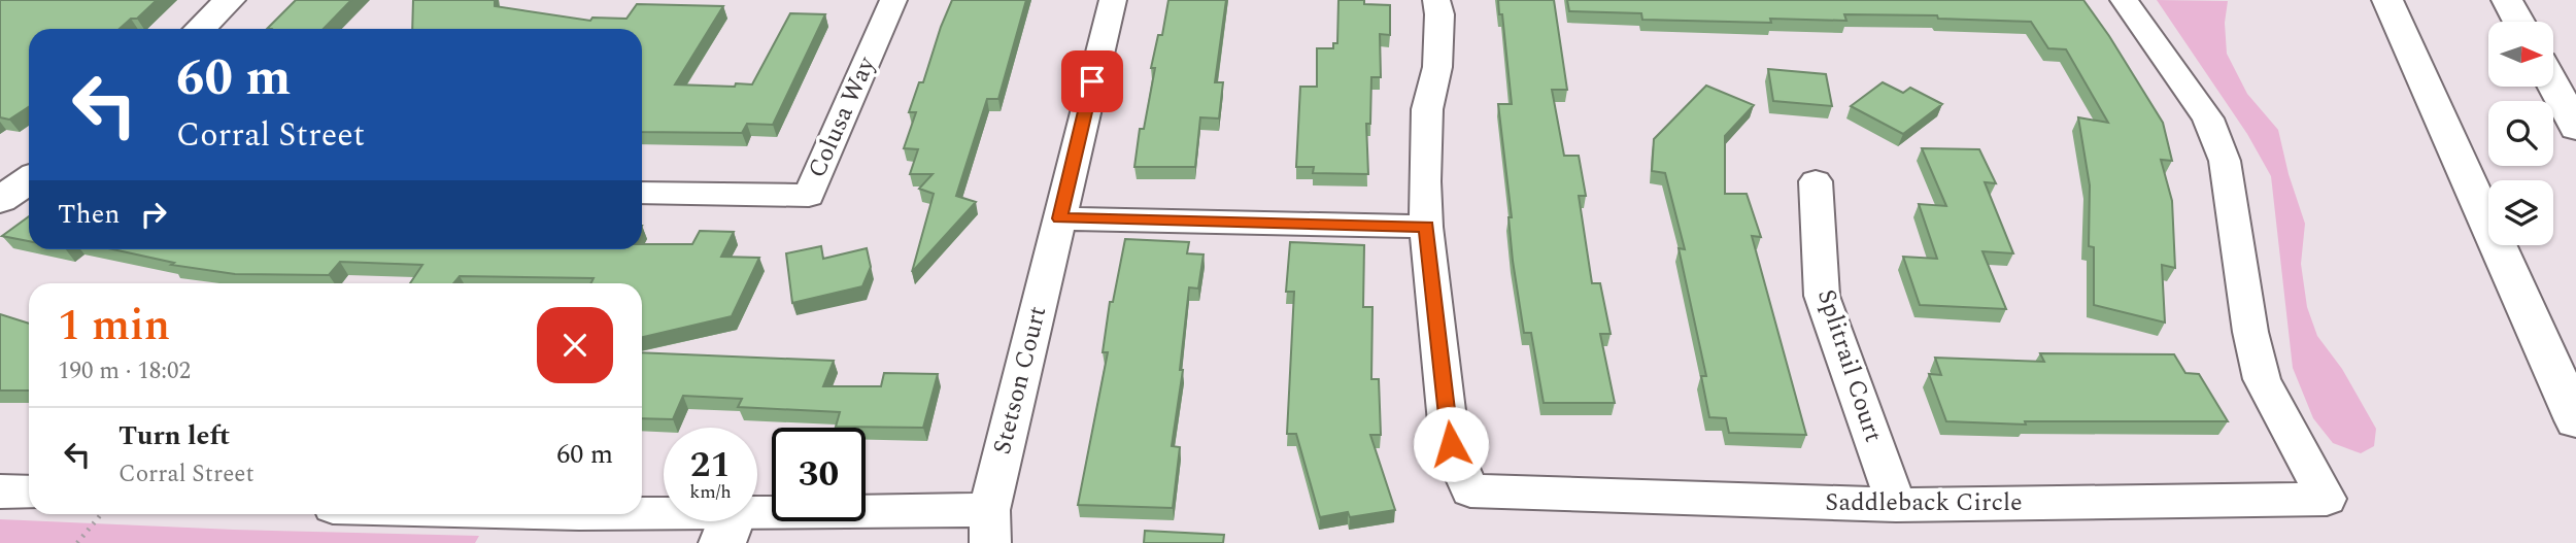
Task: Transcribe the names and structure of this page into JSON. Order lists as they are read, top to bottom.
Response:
{
  "streets": {
    "street": [
      "Colusa Way",
      "Splitrail Court",
      "Stetson Court",
      "Saddleback Circle"
    ]
  },
  "crossings": [
    ["Splitrail Court", "Saddleback Circle"]
  ],
  "north": "right",
  "page": {
    "turn": ["60 m", "Corral Street"],
    "then": "Then",
    "heading": ["1 min", "190 m · 18:02"],
    "list": [
      {
        "name": "Turn left",
        "note": "Corral Street",
        "value": "60 m"
      }
    ],
    "speed": "21 km/h",
    "limit": "30"
  }
}
